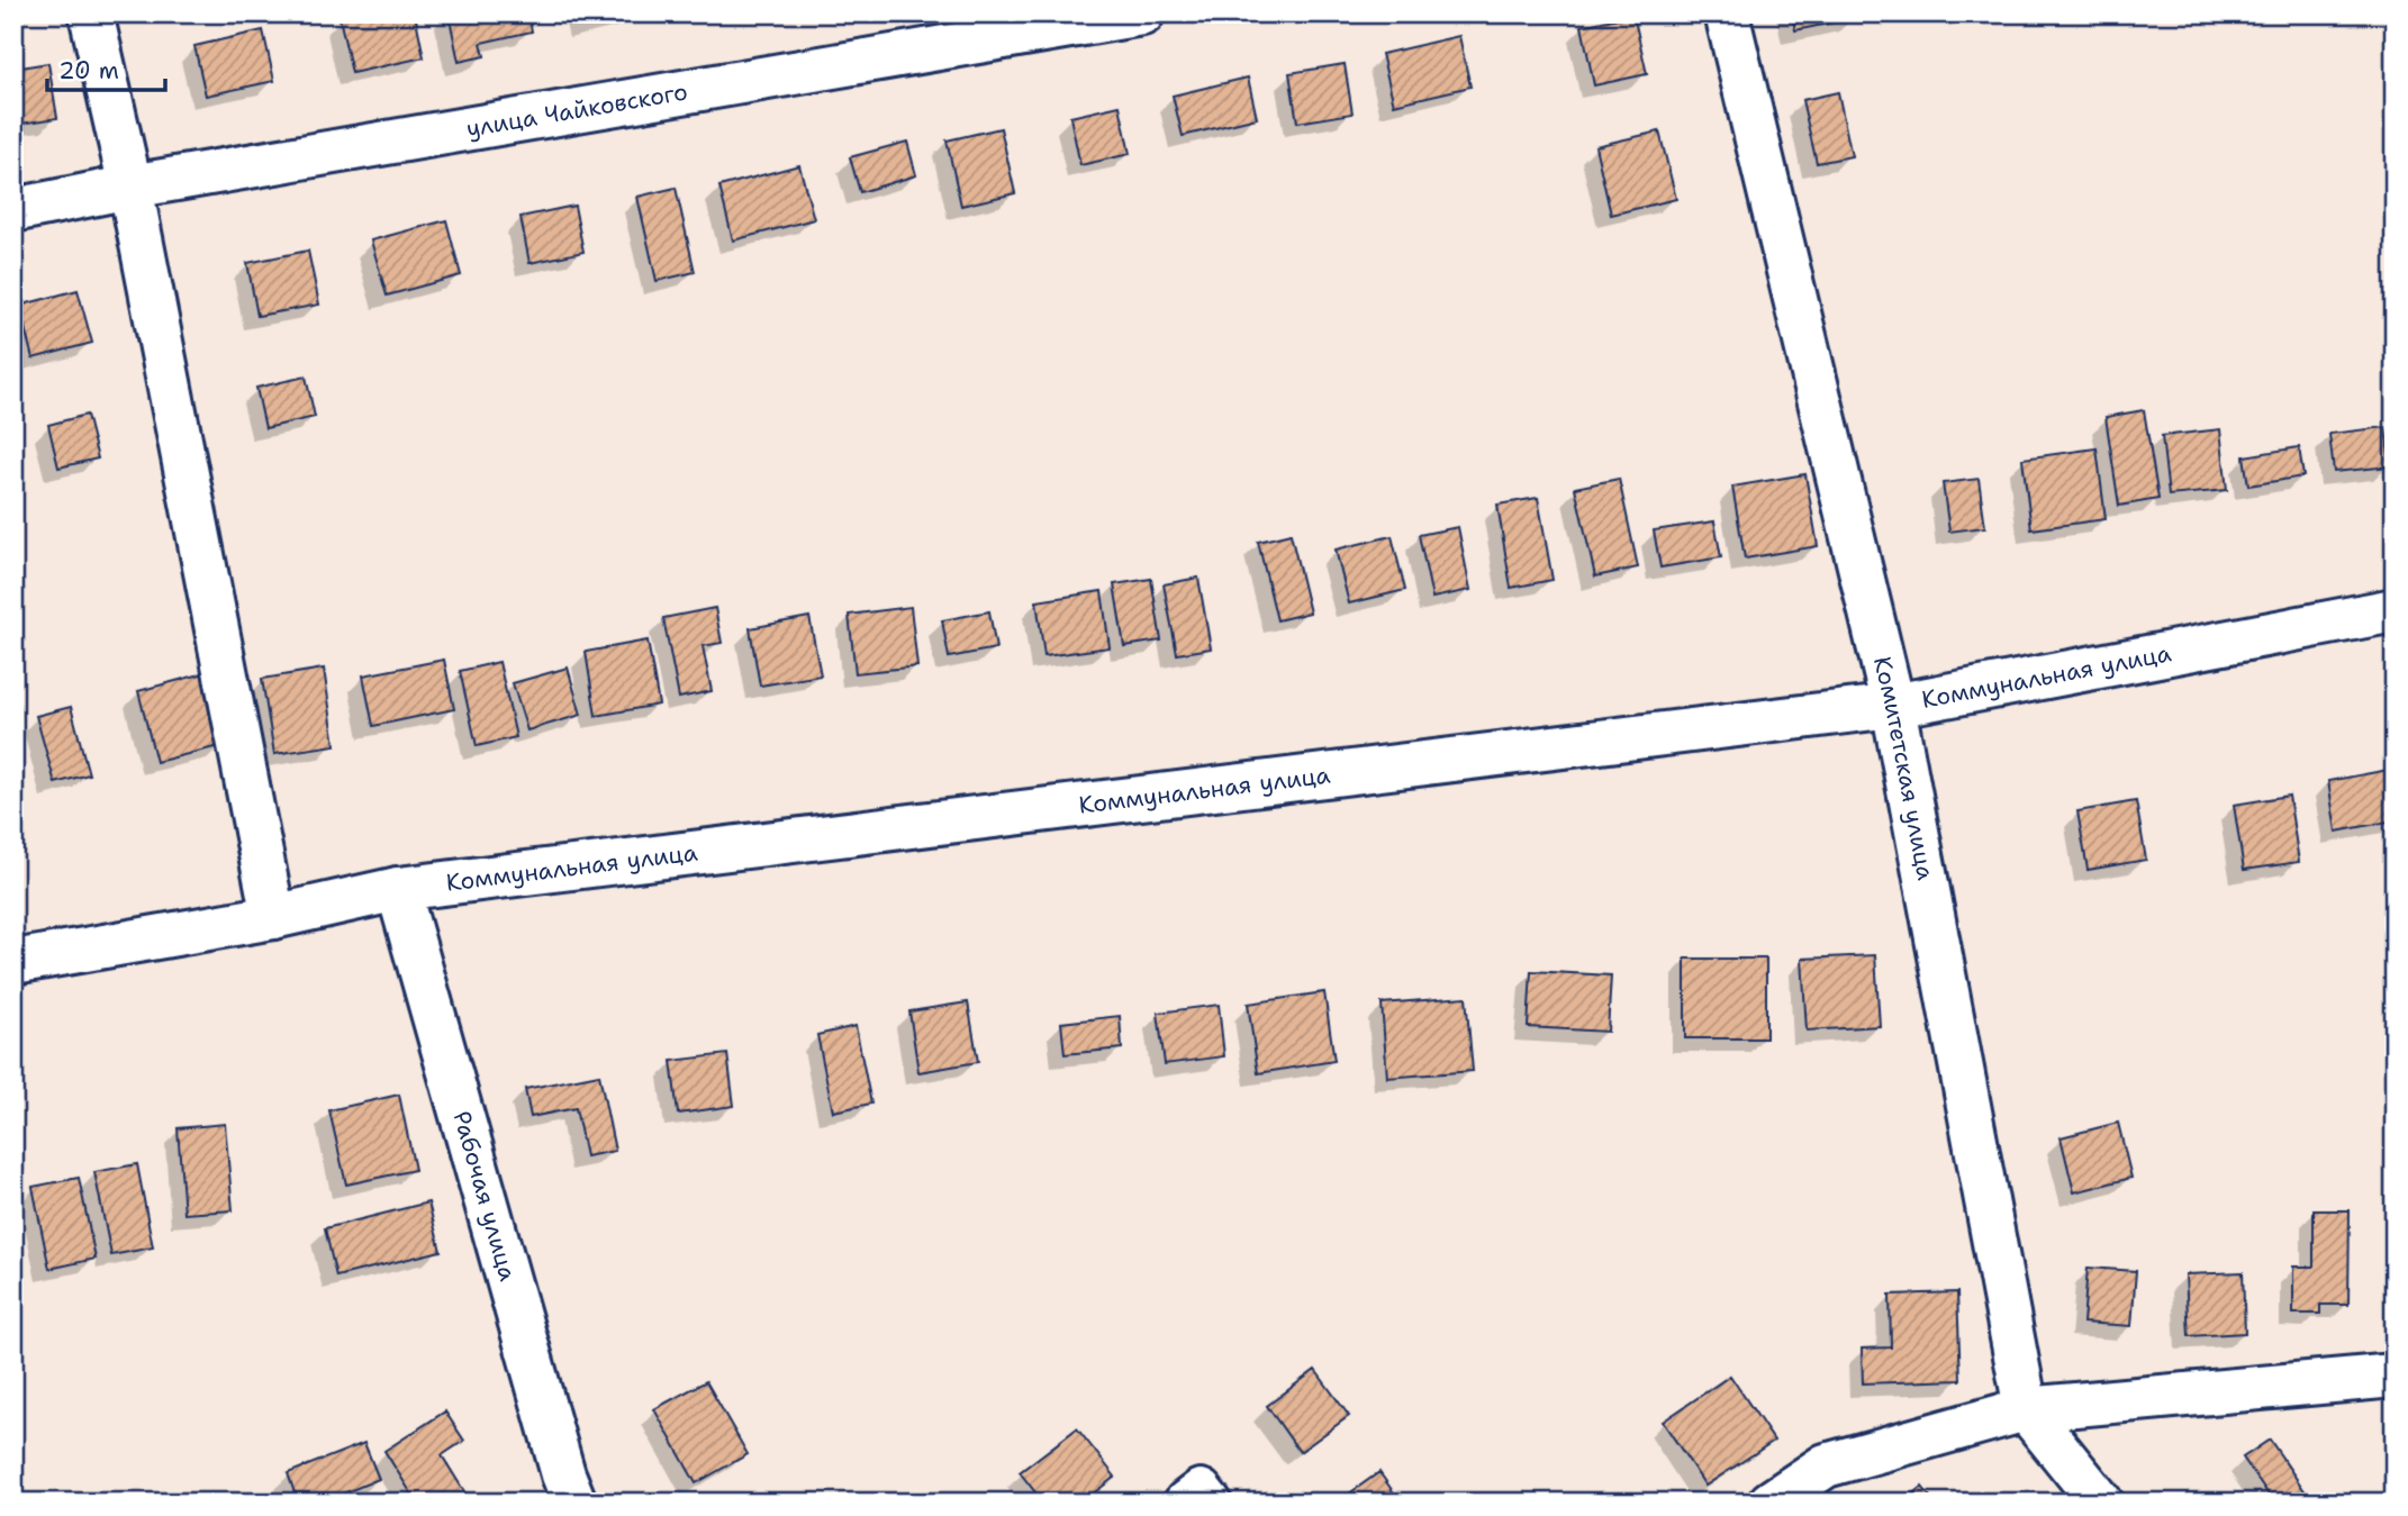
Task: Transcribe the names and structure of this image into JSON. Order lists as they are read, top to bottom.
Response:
{
  "streets": {
    "street": [
      "улица Чайковского",
      "Коммунальная улица",
      "Комитетская улица",
      "Рабочая улица"
    ]
  },
  "crossings": [
    ["Коммунальная улица", "Комитетская улица"],
    ["Коммунальная улица", "Рабочая улица"]
  ],
  "scale_bar": "20 m"
}
